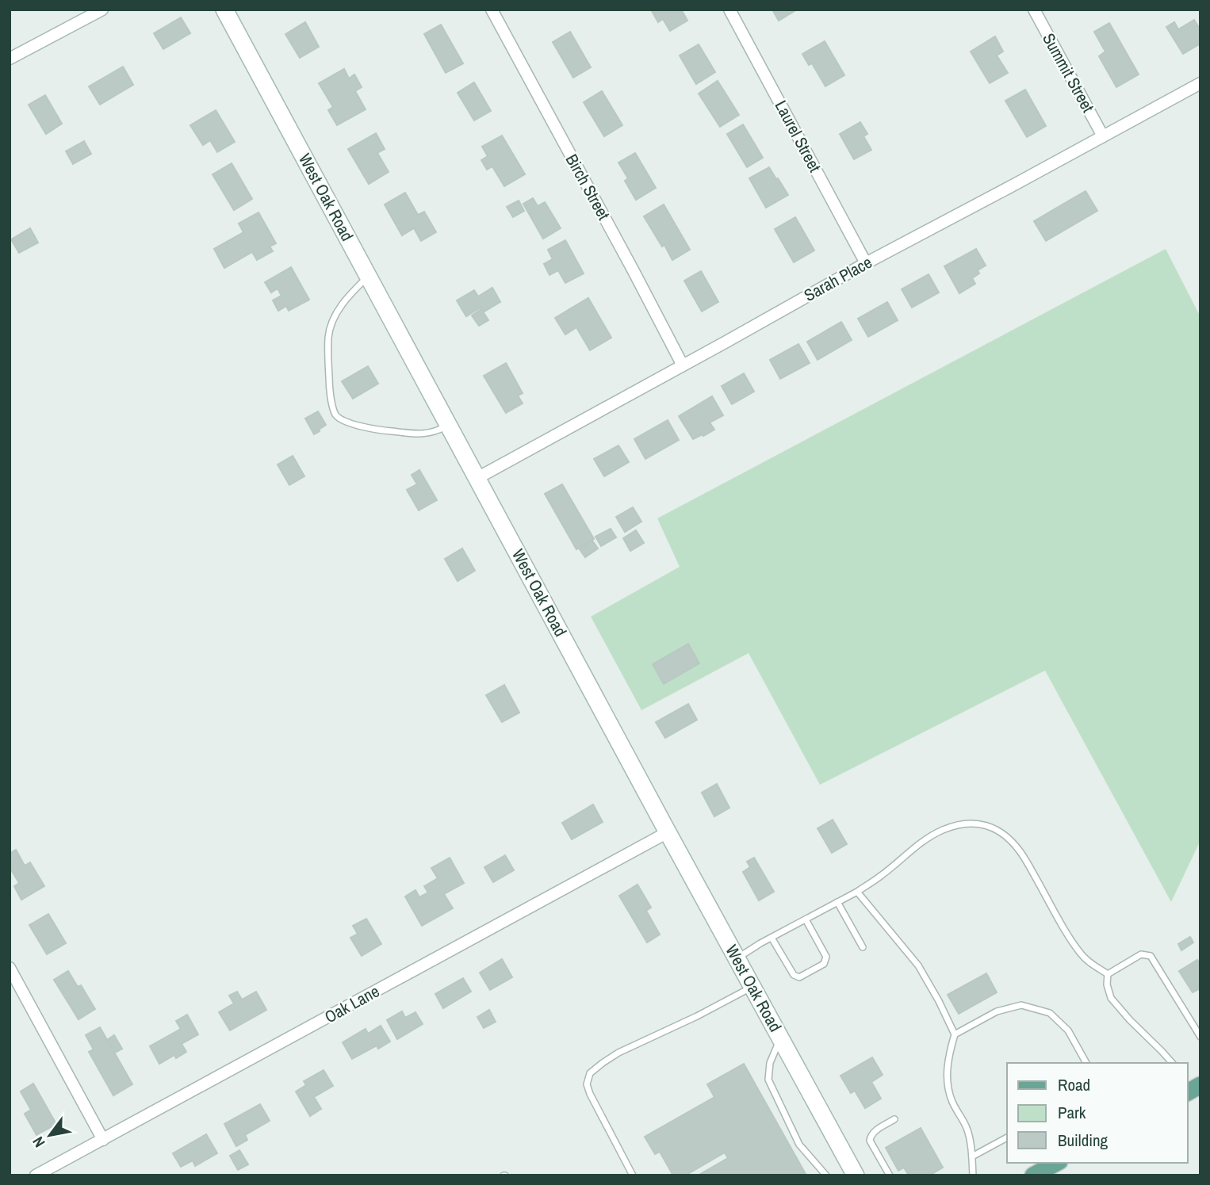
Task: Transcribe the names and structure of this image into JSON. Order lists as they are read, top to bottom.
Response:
{
  "streets": {
    "street": [
      "Summit Street",
      "Laurel Street",
      "Birch Street",
      "West Oak Road",
      "Sarah Place",
      "Oak Lane"
    ]
  },
  "crossings": [
    ["Summit Street", "Sarah Place"],
    ["Laurel Street", "Sarah Place"],
    ["Birch Street", "Sarah Place"],
    ["West Oak Road", "Sarah Place"],
    ["West Oak Road", "Oak Lane"]
  ],
  "legend": ["Road", "Park", "Building"],
  "north": "bottom left"
}
